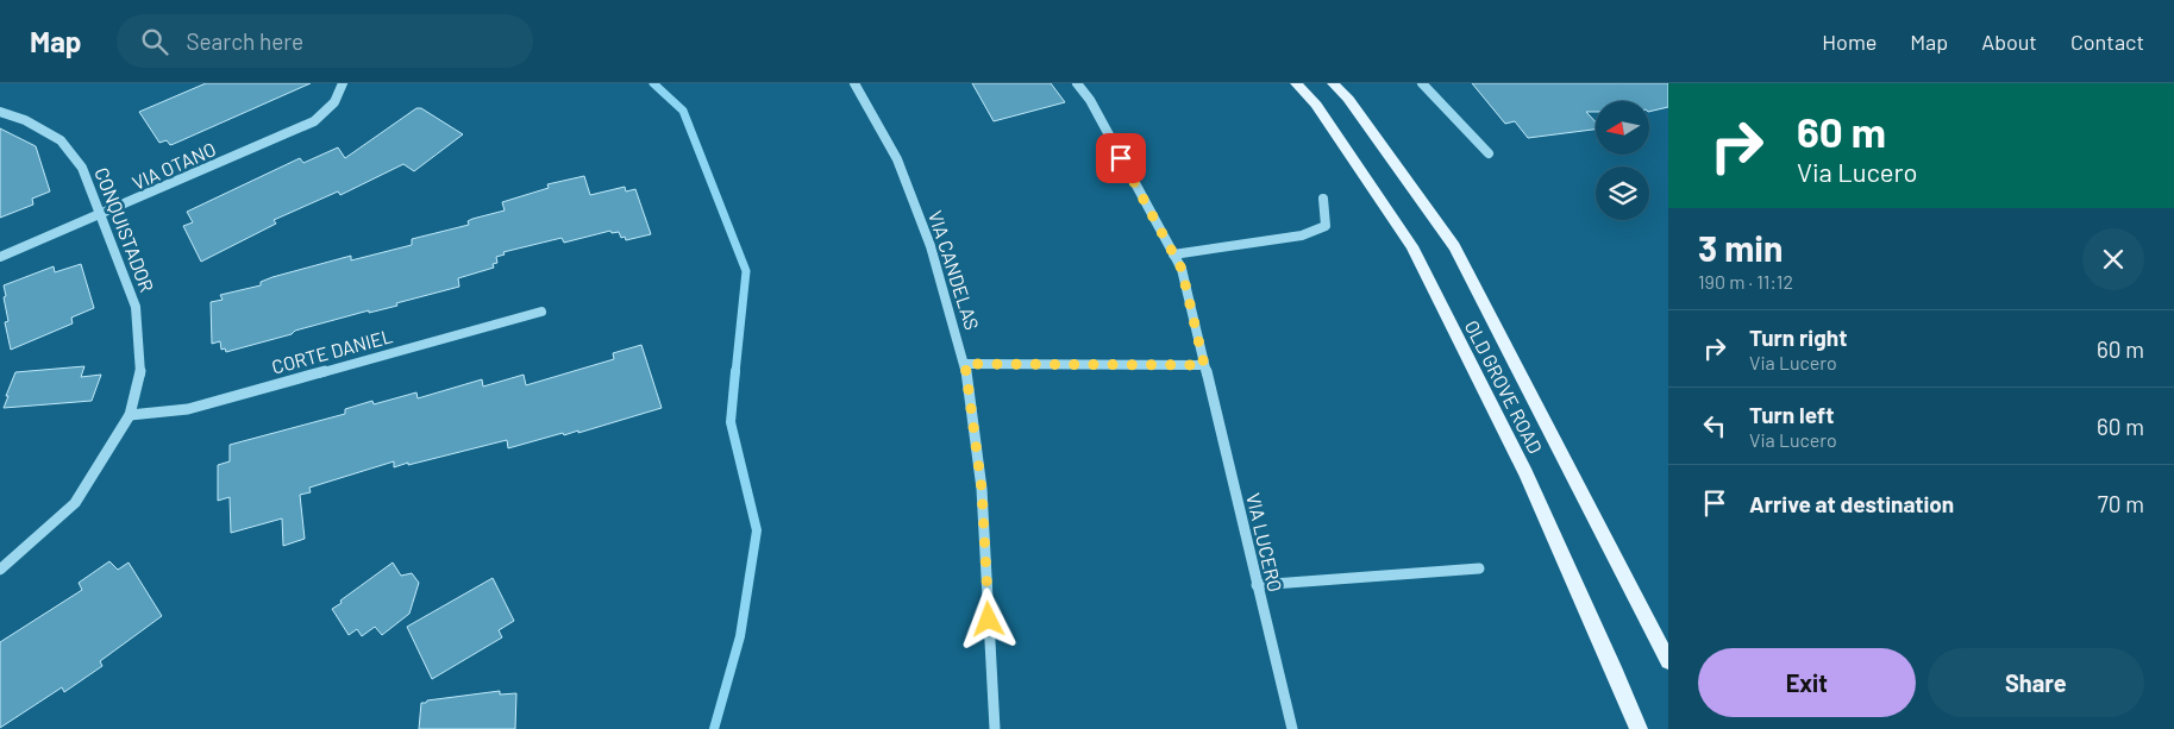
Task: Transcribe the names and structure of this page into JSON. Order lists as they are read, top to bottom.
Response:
{
  "streets": {
    "main road": ["OLD GROVE ROAD"],
    "street": [
      "VIA OTANO",
      "CONQUISTADOR",
      "VIA CANDELAS",
      "CORTE DANIEL",
      "VIA LUCERO"
    ]
  },
  "crossings": [
    ["VIA OTANO", "CONQUISTADOR"],
    ["CONQUISTADOR", "CORTE DANIEL"]
  ],
  "north": "left",
  "page": {
    "header": "Map",
    "search": "Search here",
    "nav": [
      "Home",
      "Map",
      "About",
      "Contact"
    ],
    "turn": ["60 m", "Via Lucero"],
    "heading": ["3 min", "190 m · 11:12"],
    "list": [
      {
        "name": "Turn right",
        "note": "Via Lucero",
        "value": "60 m"
      },
      {
        "name": "Turn left",
        "note": "Via Lucero",
        "value": "60 m"
      },
      {
        "name": "Arrive at destination",
        "value": "70 m"
      }
    ],
    "buttons": ["Exit", "Share"]
  }
}
